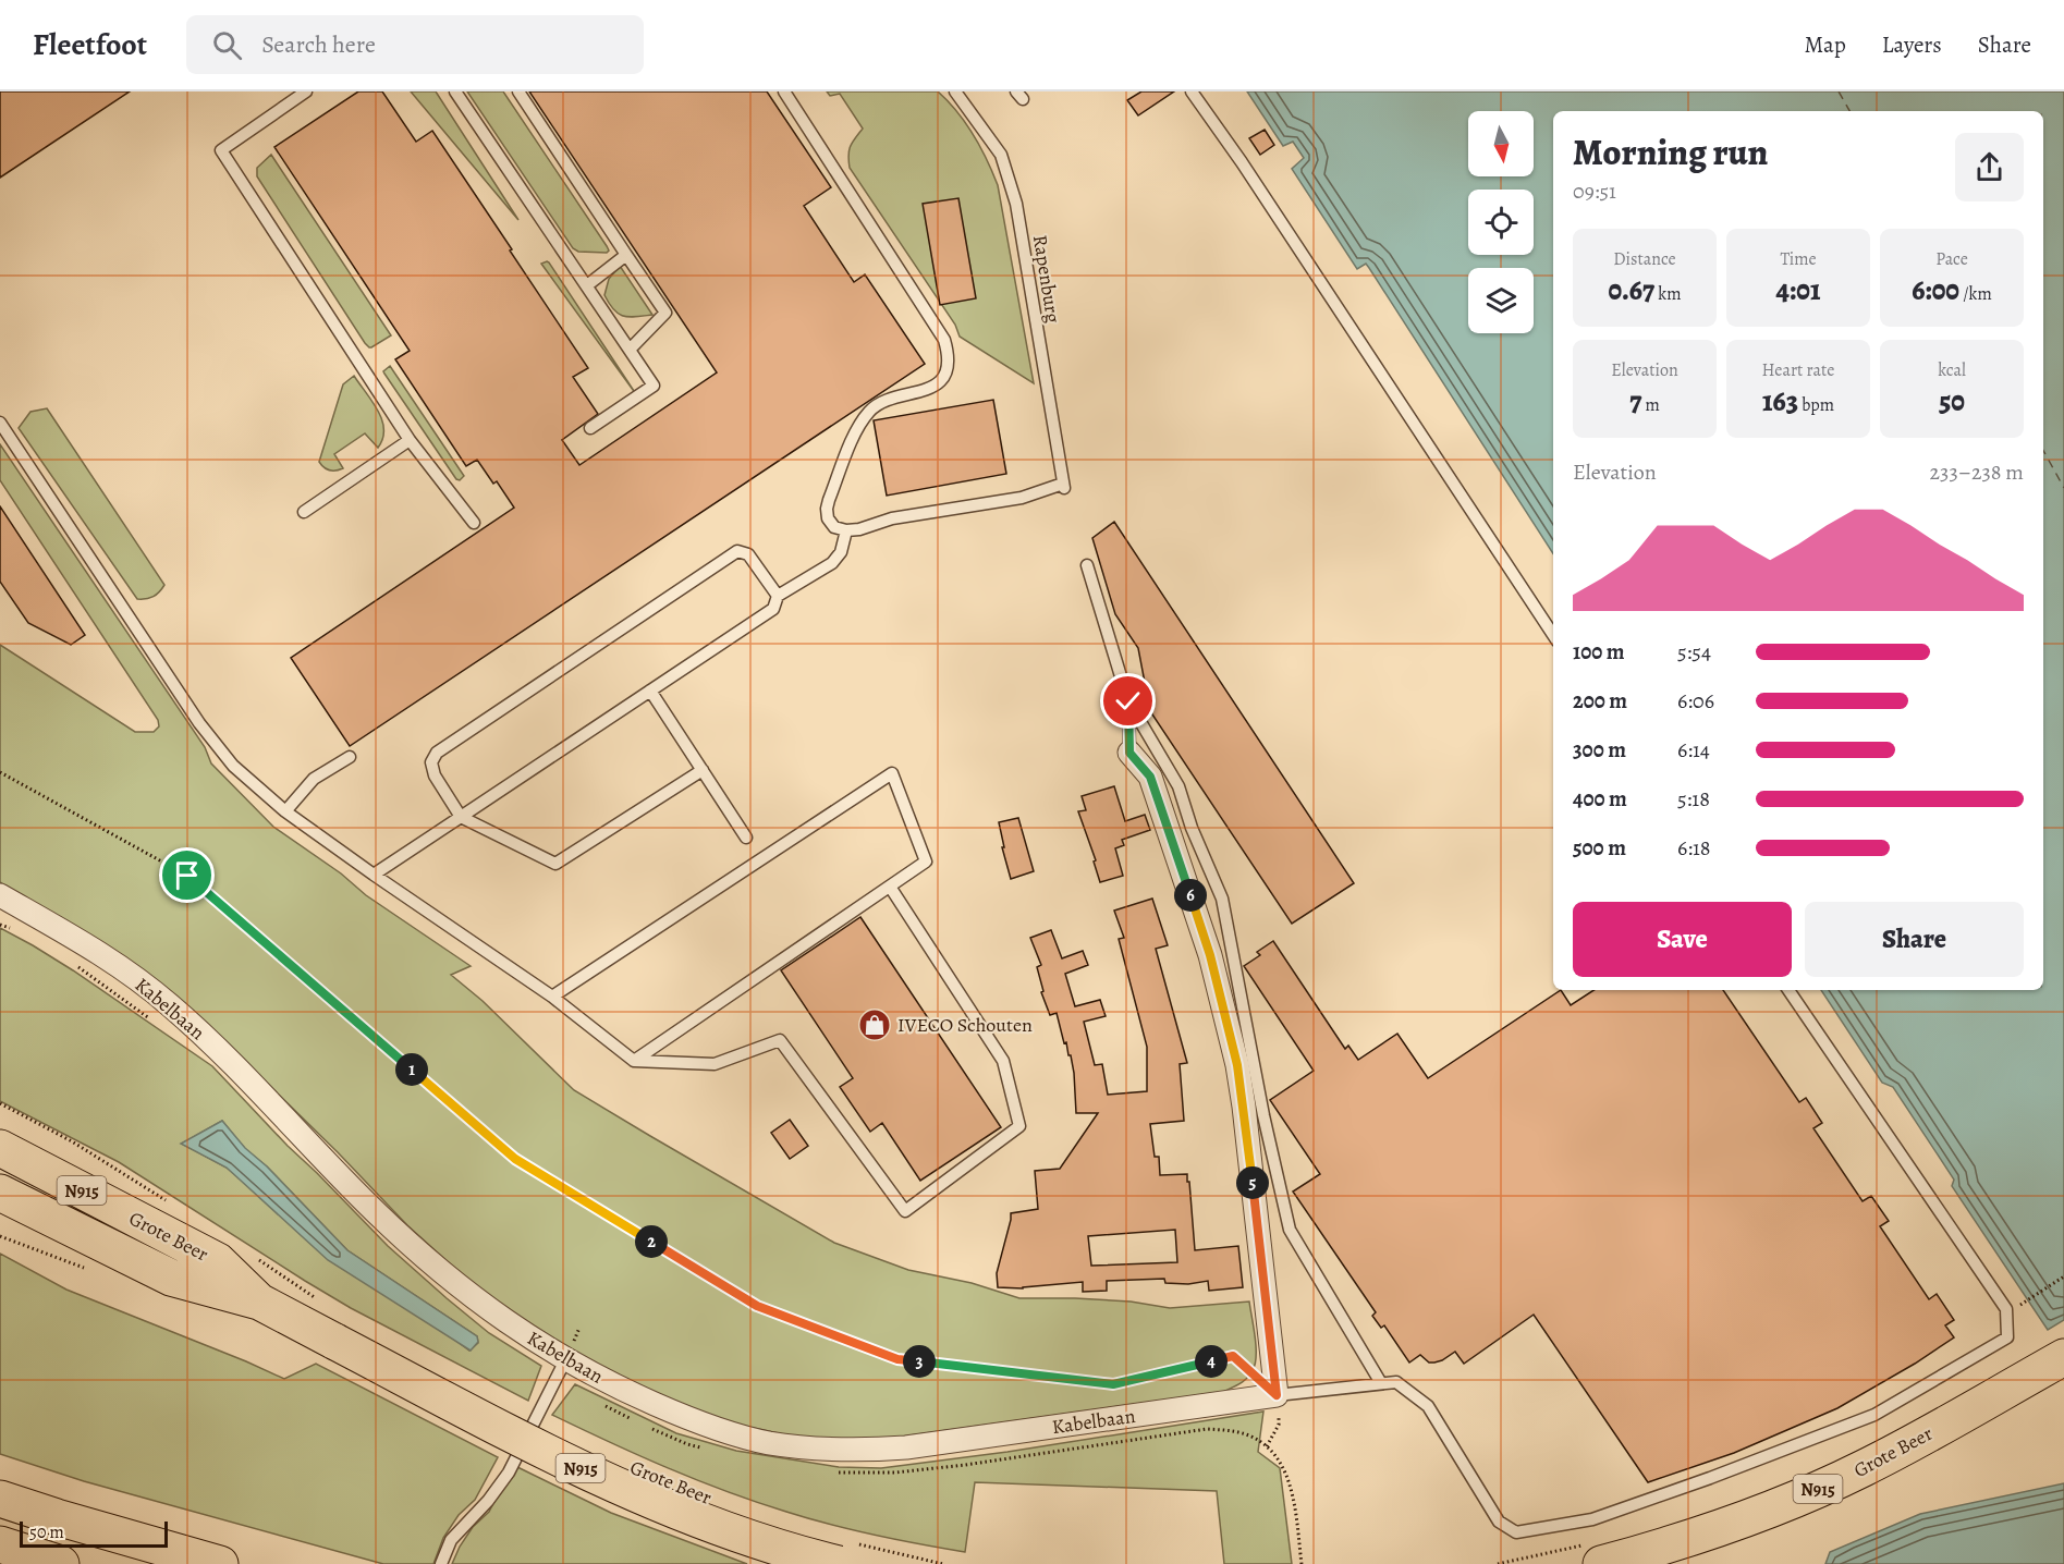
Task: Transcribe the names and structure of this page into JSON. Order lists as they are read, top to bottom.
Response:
{
  "streets": {
    "main road": ["N915", "Grote Beer"],
    "street": ["Kabelbaan"],
    "lane": ["Rapenburg"]
  },
  "places": {
    "shop": ["IVECO Schouten"]
  },
  "scale_bar": "50 m",
  "north": "bottom",
  "page": {
    "header": "Fleetfoot",
    "search": "Search here",
    "nav": ["Map", "Layers", "Share"],
    "heading": ["Morning run", "09:51"],
    "stats": [
      ["Distance", "0.67 km"],
      ["Time", "4:01"],
      ["Pace", "6:00 /km"],
      ["Elevation", "7 m"],
      ["Heart rate", "163 bpm"],
      ["kcal", "50"]
    ],
    "chart": ["Elevation", "233–238 m"],
    "list": [
      {
        "name": "100 m",
        "note": "5:54"
      },
      {
        "name": "200 m",
        "note": "6:06"
      },
      {
        "name": "300 m",
        "note": "6:14"
      },
      {
        "name": "400 m",
        "note": "5:18"
      },
      {
        "name": "500 m",
        "note": "6:18"
      }
    ],
    "pins": [
      "6",
      "1",
      "5",
      "2",
      "3",
      "4"
    ],
    "buttons": ["Save", "Share"],
    "scale": "50 m"
  }
}
